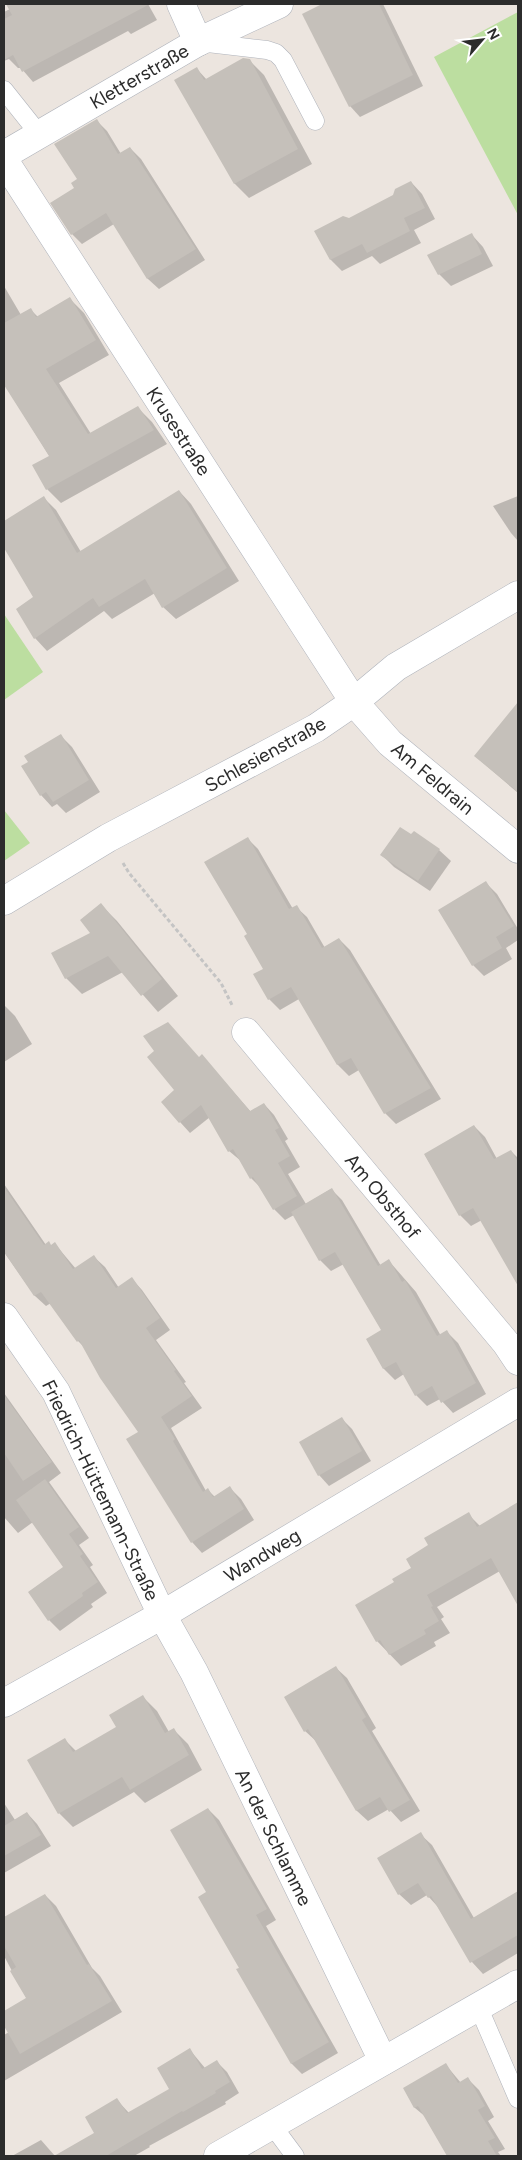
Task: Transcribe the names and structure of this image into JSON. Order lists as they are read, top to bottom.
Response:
{
  "streets": {
    "street": [
      "Kletterstraße",
      "Krusestraße",
      "Schlesienstraße",
      "Am Feldrain",
      "Am Obsthof",
      "Friedrich-Hüttemann-Straße",
      "Wandweg",
      "An der Schlamme"
    ]
  },
  "crossings": [
    ["Krusestraße", "Schlesienstraße"],
    ["Krusestraße", "Am Feldrain"],
    ["Schlesienstraße", "Am Feldrain"],
    ["Friedrich-Hüttemann-Straße", "Wandweg"],
    ["Friedrich-Hüttemann-Straße", "An der Schlamme"],
    ["Wandweg", "An der Schlamme"]
  ],
  "north": "top right"
}
